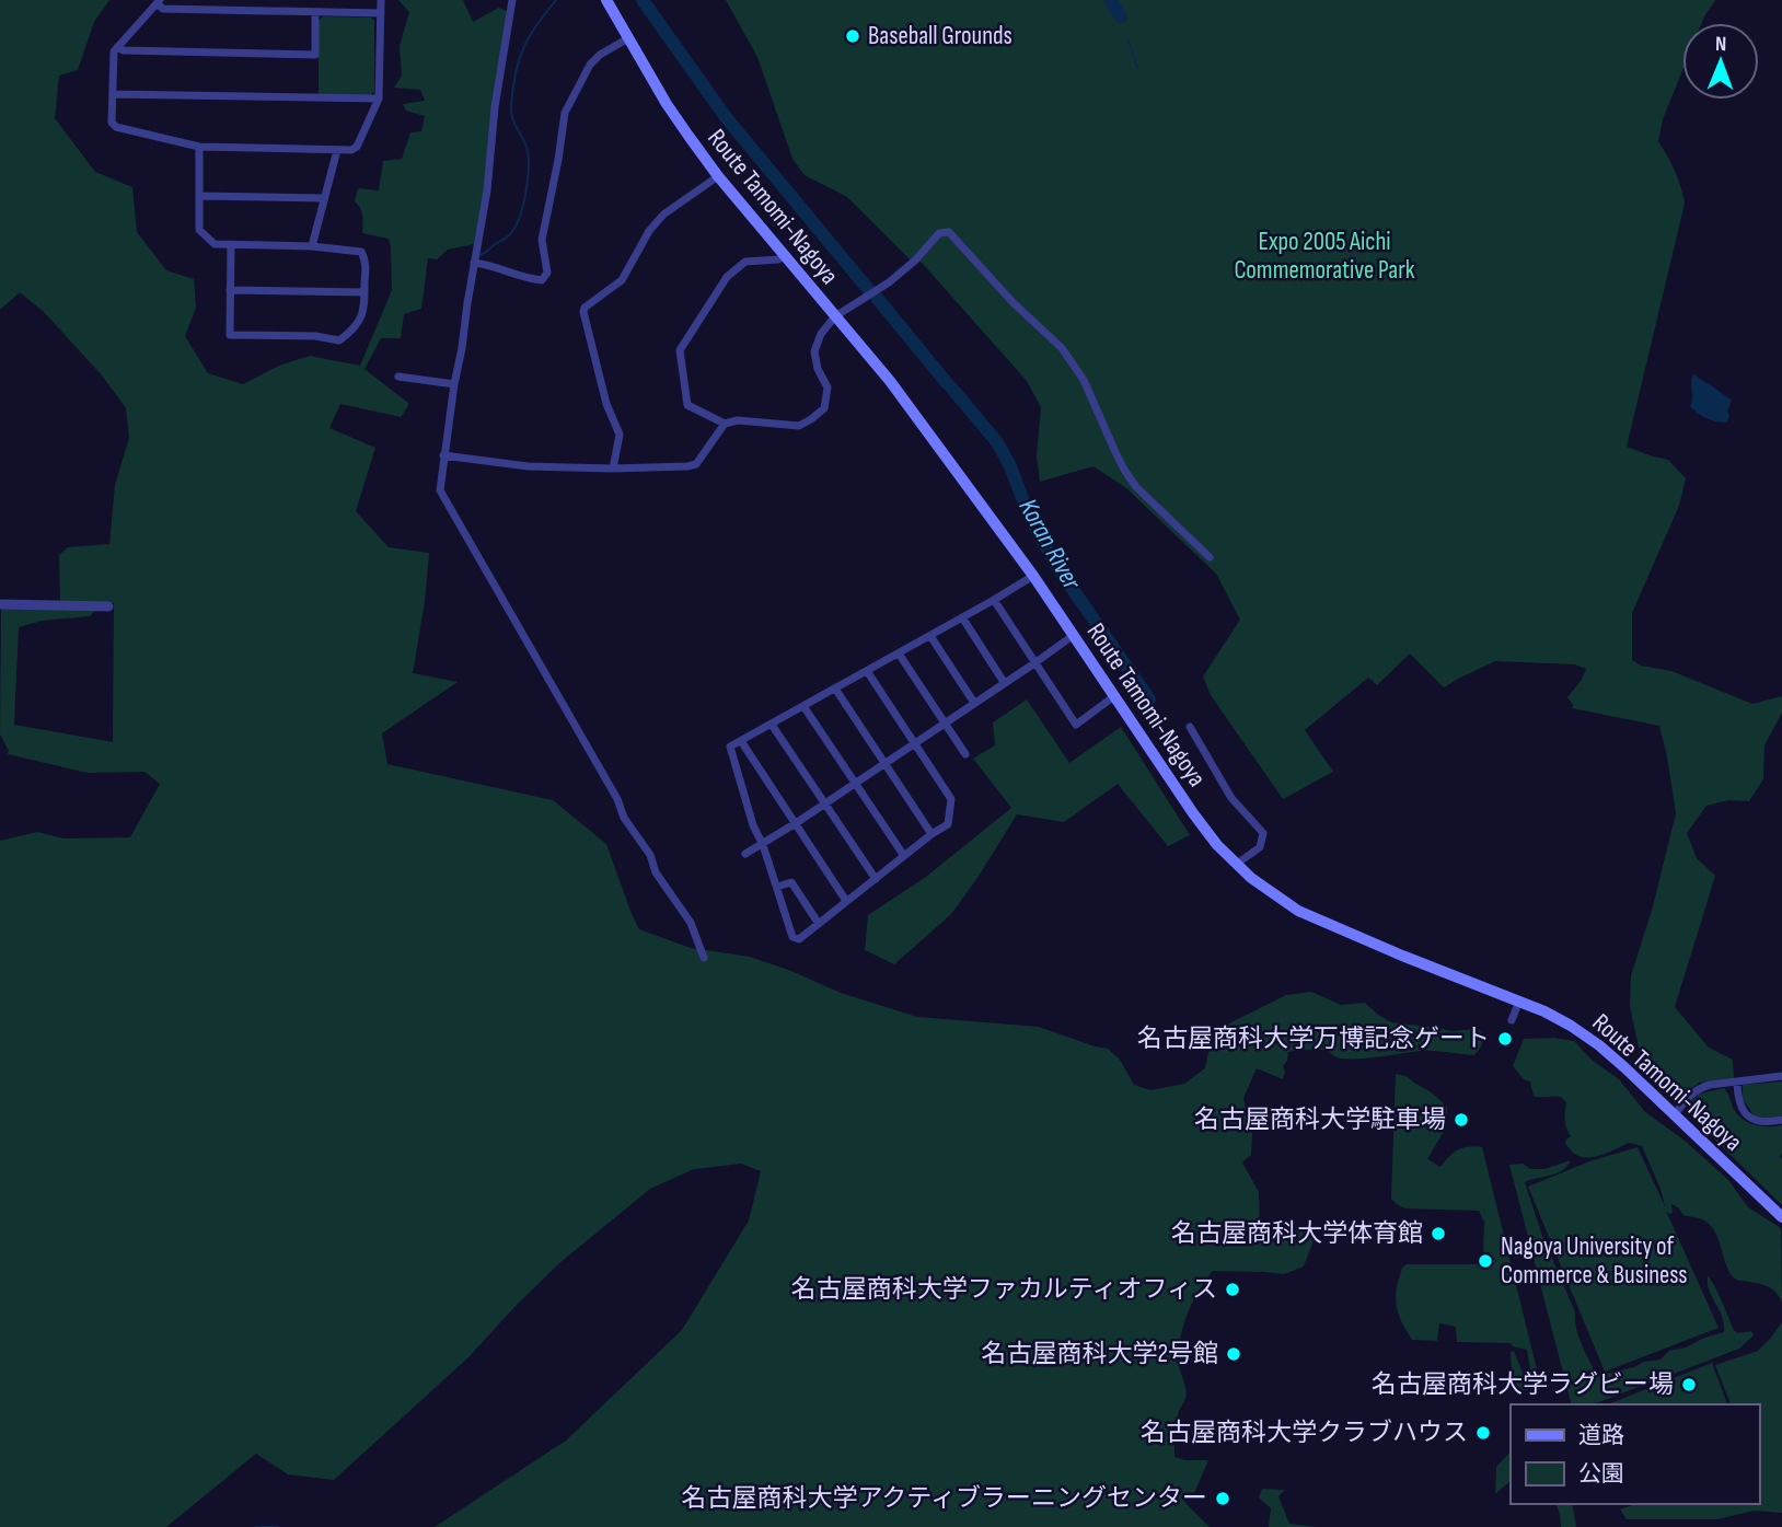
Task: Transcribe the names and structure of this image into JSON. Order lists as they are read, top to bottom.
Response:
{
  "streets": {
    "main road": ["Route Tamomi-Nagoya"]
  },
  "water": ["Koran River"],
  "parks": ["Expo 2005 Aichi Commemorative Park"],
  "places": [
    "Baseball Grounds",
    "名古屋商科大学万博記念ゲート",
    "名古屋商科大学駐車場",
    "名古屋商科大学体育館",
    "Nagoya University of Commerce & Business",
    "名古屋商科大学ファカルティオフィス",
    "名古屋商科大学2号館",
    "名古屋商科大学ラグビー場",
    "名古屋商科大学クラブハウス",
    "名古屋商科大学アクティブラーニングセンター"
  ],
  "legend": ["道路", "公園"],
  "north": "top"
}
